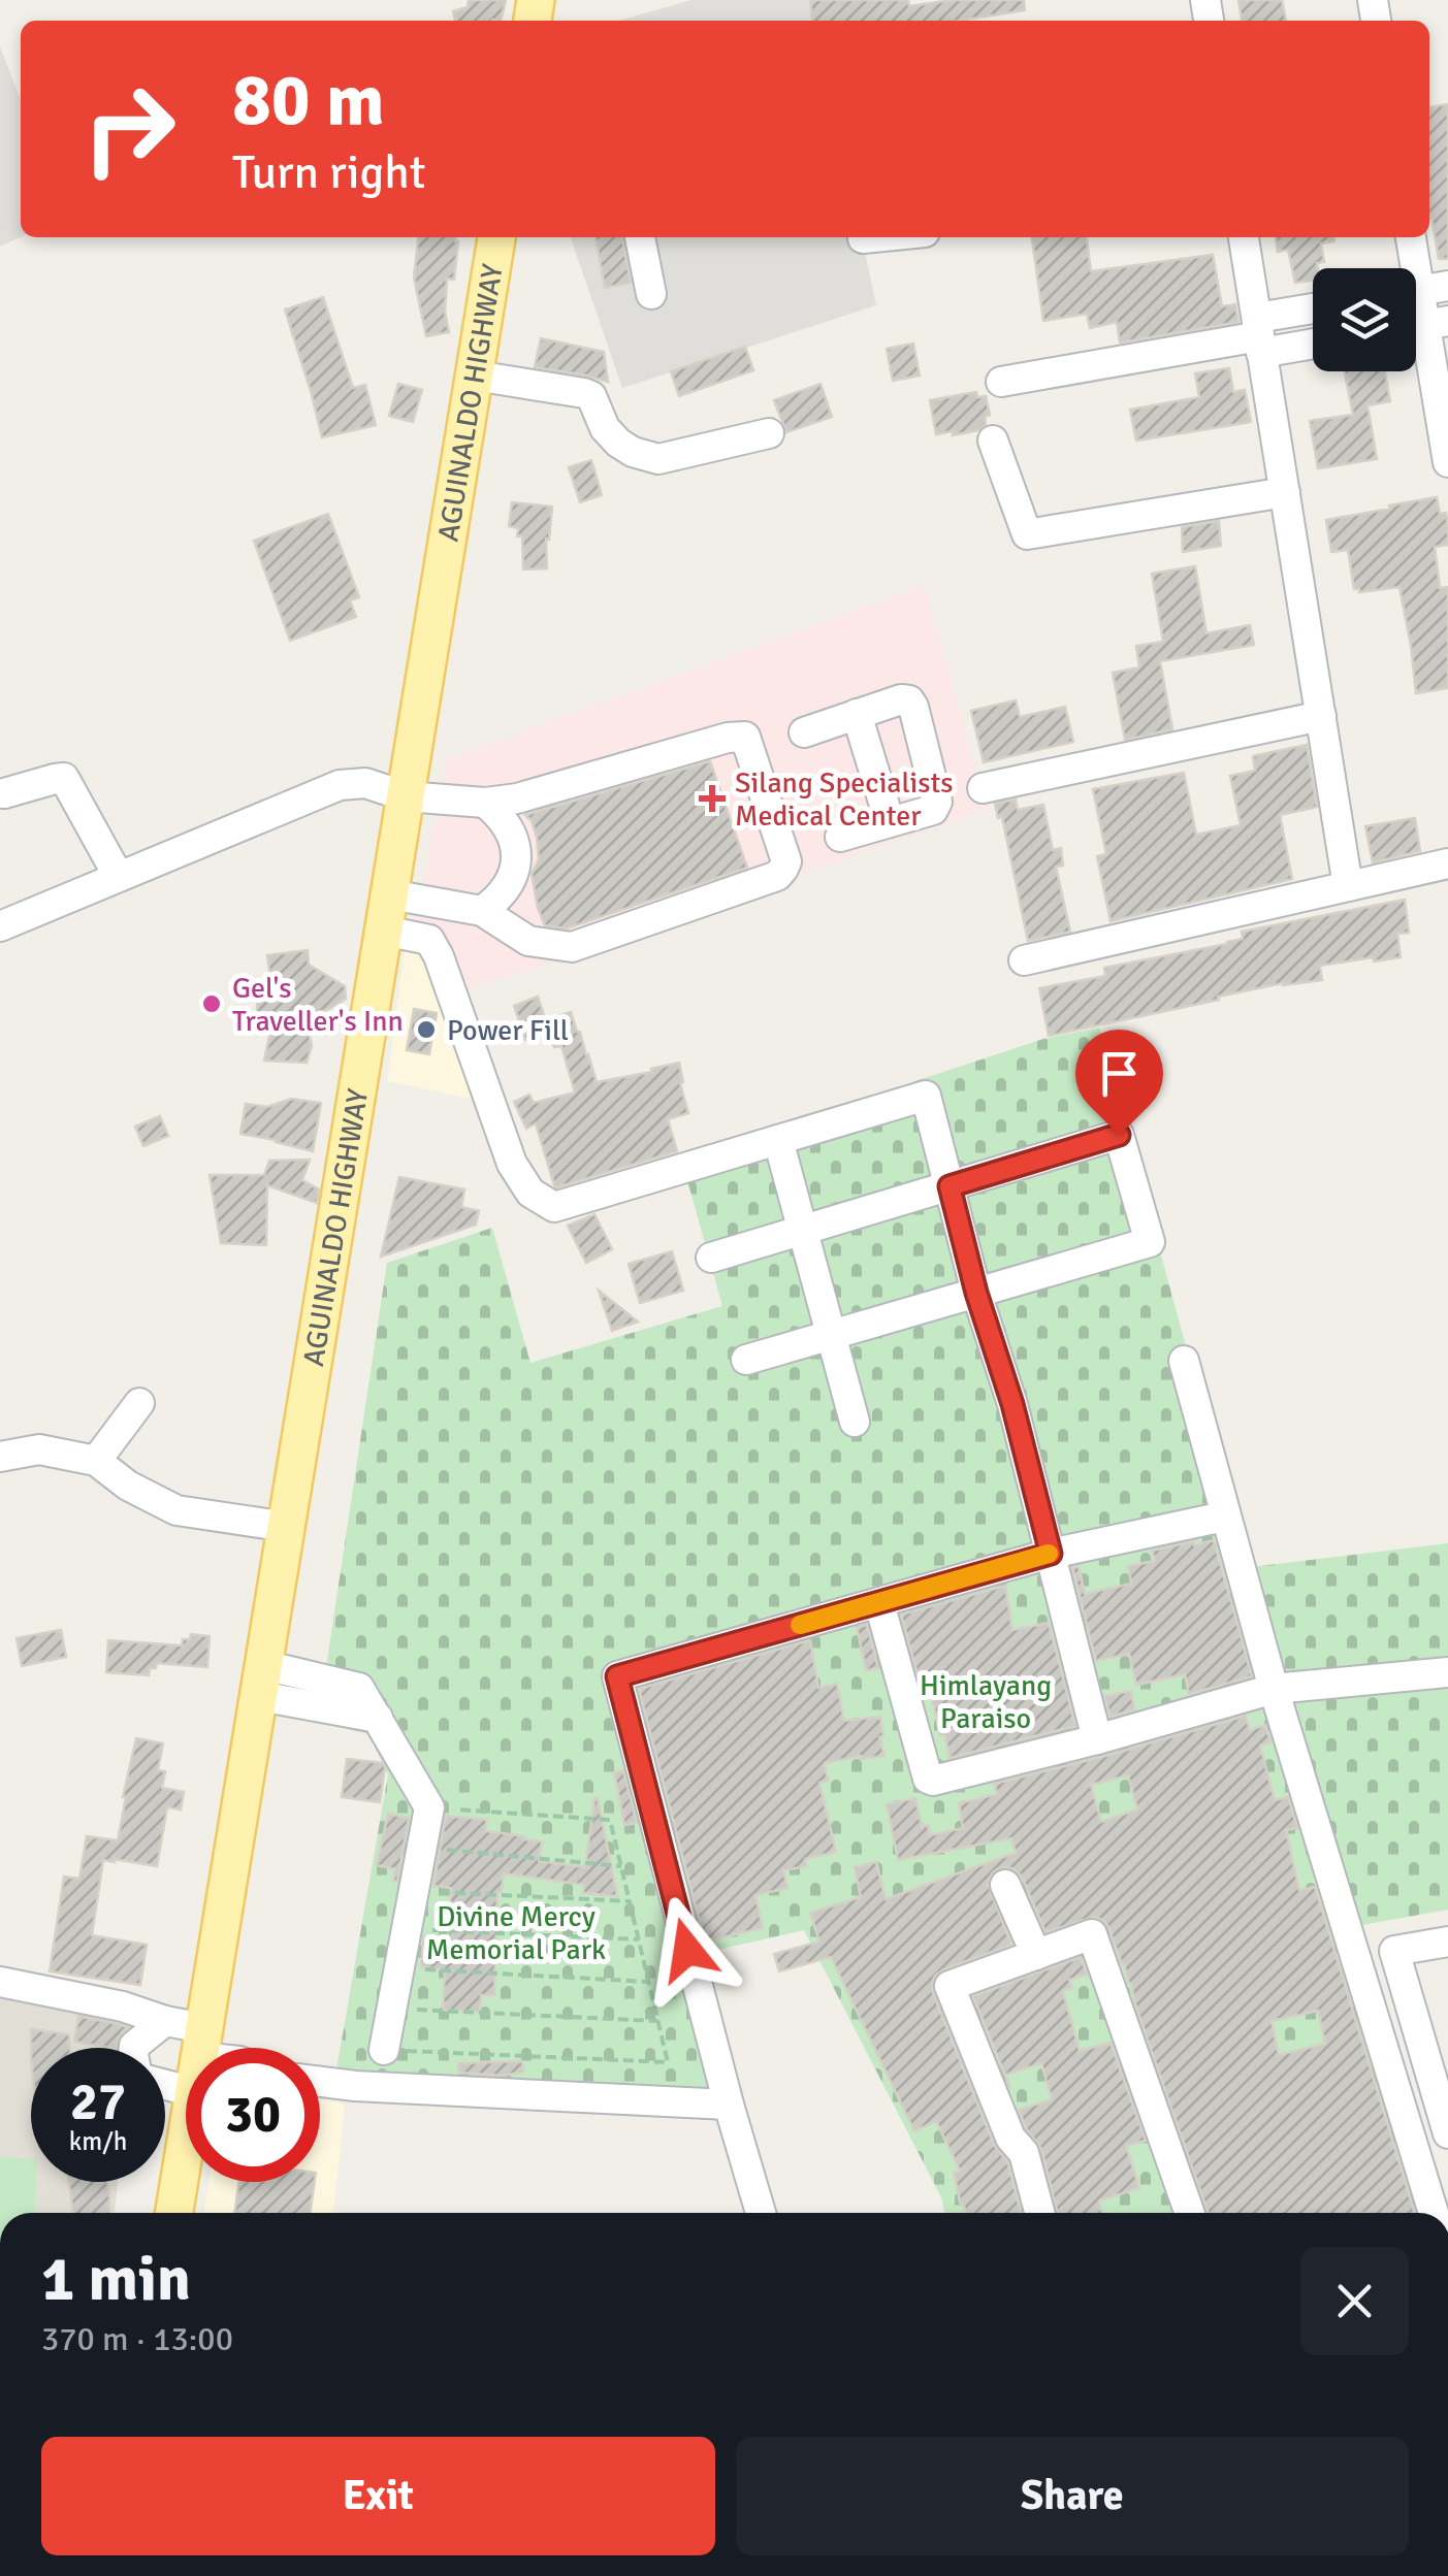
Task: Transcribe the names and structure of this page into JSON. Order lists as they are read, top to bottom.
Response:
{
  "streets": {
    "main road": ["AGUINALDO HIGHWAY"]
  },
  "parks": ["Himlayang Paraiso", "Divine Mercy Memorial Park"],
  "places": {
    "health": ["Silang Specialists Medical Center"],
    "other": ["Gel's Traveller's Inn", "Power Fill"]
  },
  "page": {
    "turn": ["80 m", "Turn right"],
    "speed": "27 km/h",
    "limit": "30",
    "heading": ["1 min", "370 m · 13:00"],
    "buttons": ["Exit", "Share"]
  }
}
